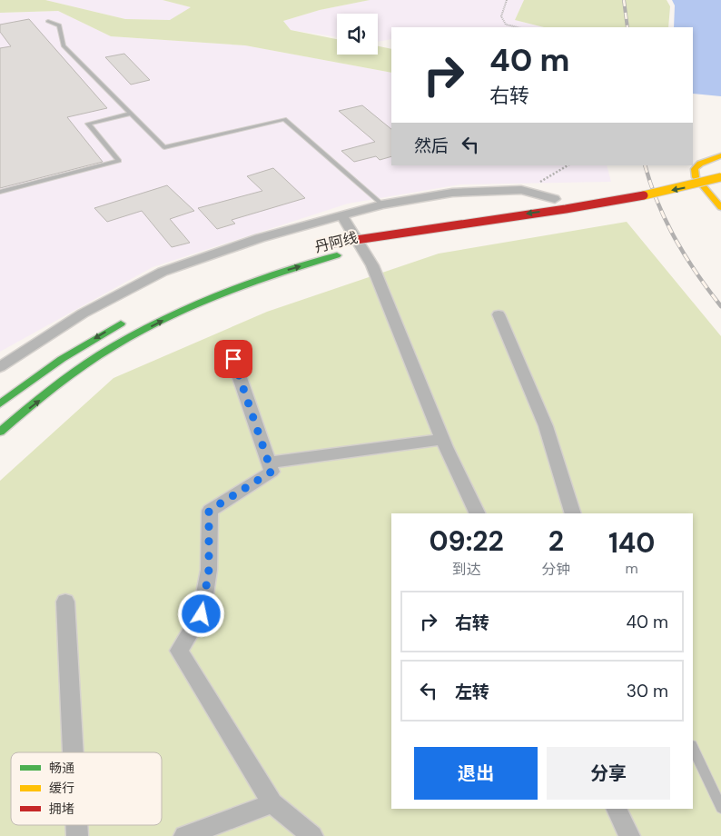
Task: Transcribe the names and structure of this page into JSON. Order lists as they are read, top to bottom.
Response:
{
  "streets": {
    "main road": ["丹阿线"]
  },
  "legend": ["畅通", "缓行", "拥堵"],
  "page": {
    "turn": ["40 m", "右转"],
    "then": "然后",
    "eta": [
      "09:22",
      "到达",
      "2",
      "分钟",
      "140",
      "m"
    ],
    "list": [
      {
        "name": "右转",
        "value": "40 m"
      },
      {
        "name": "左转",
        "value": "30 m"
      }
    ],
    "buttons": ["退出", "分享"]
  }
}
